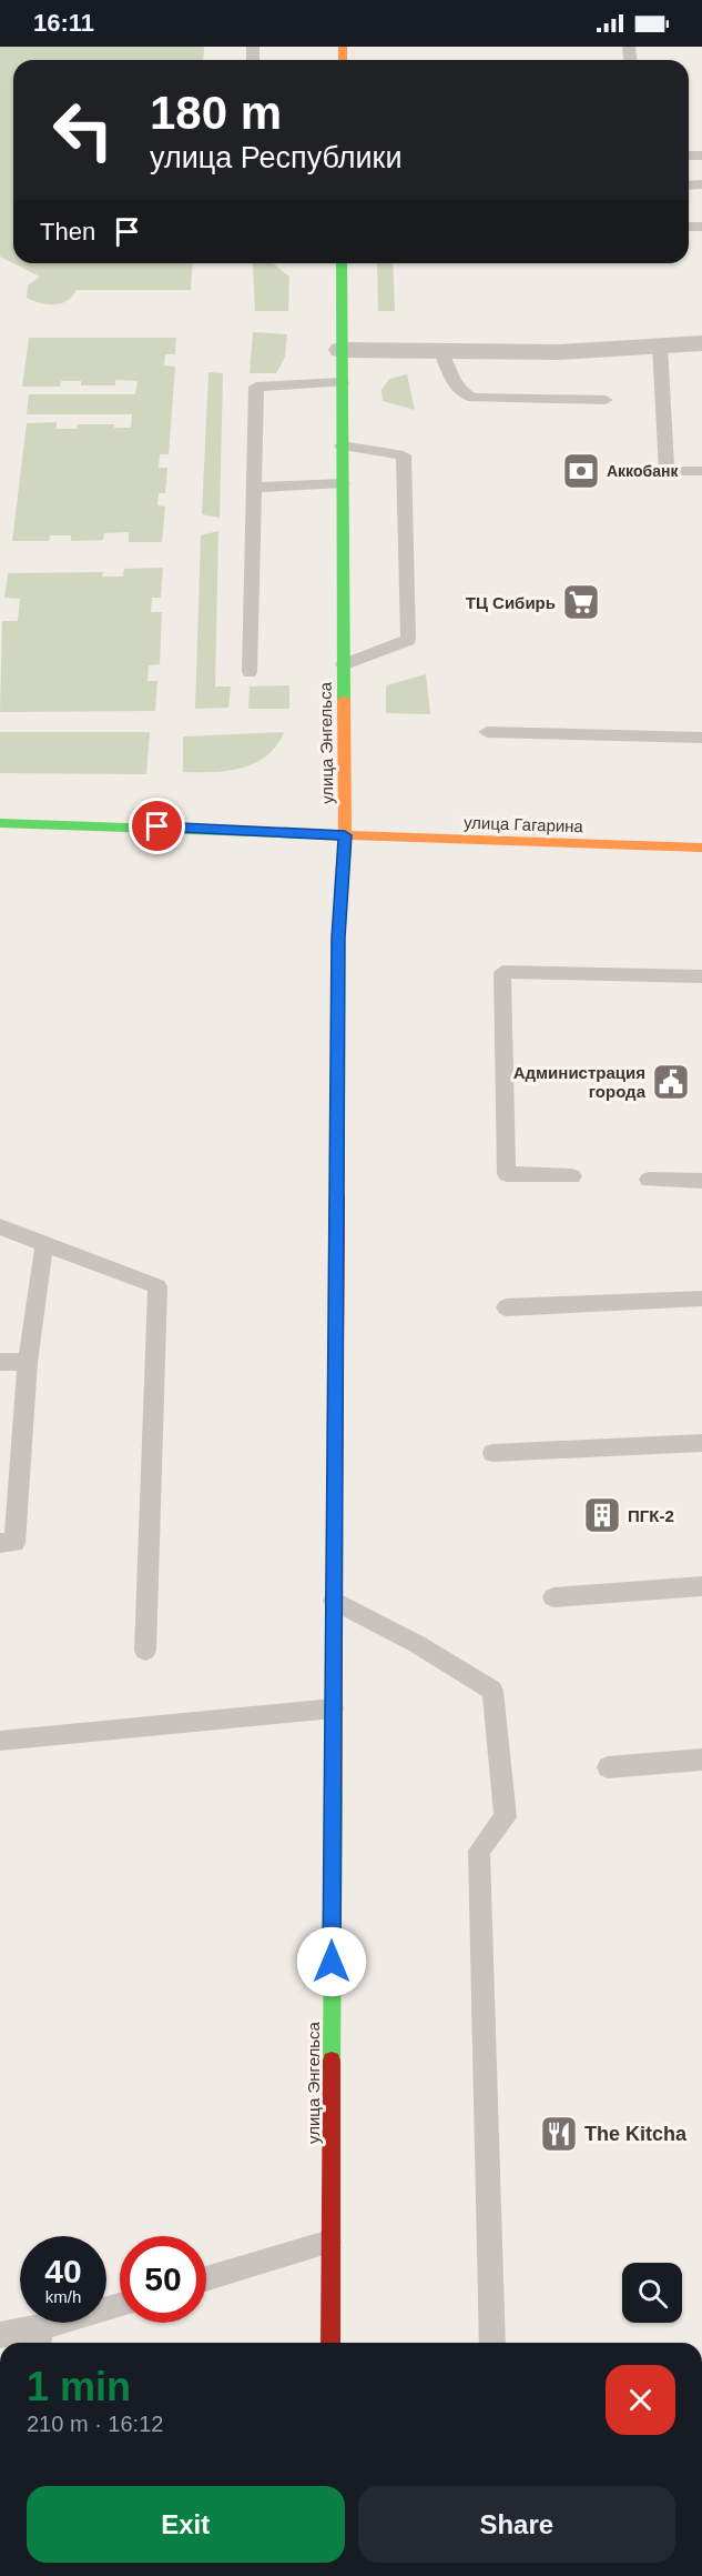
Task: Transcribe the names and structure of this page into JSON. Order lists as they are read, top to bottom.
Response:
{
  "streets": {
    "main road": ["улица Энгельса", "улица Гагарина"]
  },
  "crossings": [
    ["улица Энгельса", "улица Гагарина"]
  ],
  "places": {
    "bank": ["Аккобанк"],
    "supermarket": ["ТЦ Сибирь"],
    "public building": ["Администрация города"],
    "building": ["ПГК-2"],
    "restaurant": ["The Kitcha"]
  },
  "page": {
    "status": "16:11",
    "turn": ["180 m", "улица Республики"],
    "then": "Then",
    "speed": "40 km/h",
    "limit": "50",
    "heading": ["1 min", "210 m · 16:12"],
    "buttons": ["Exit", "Share"]
  }
}
